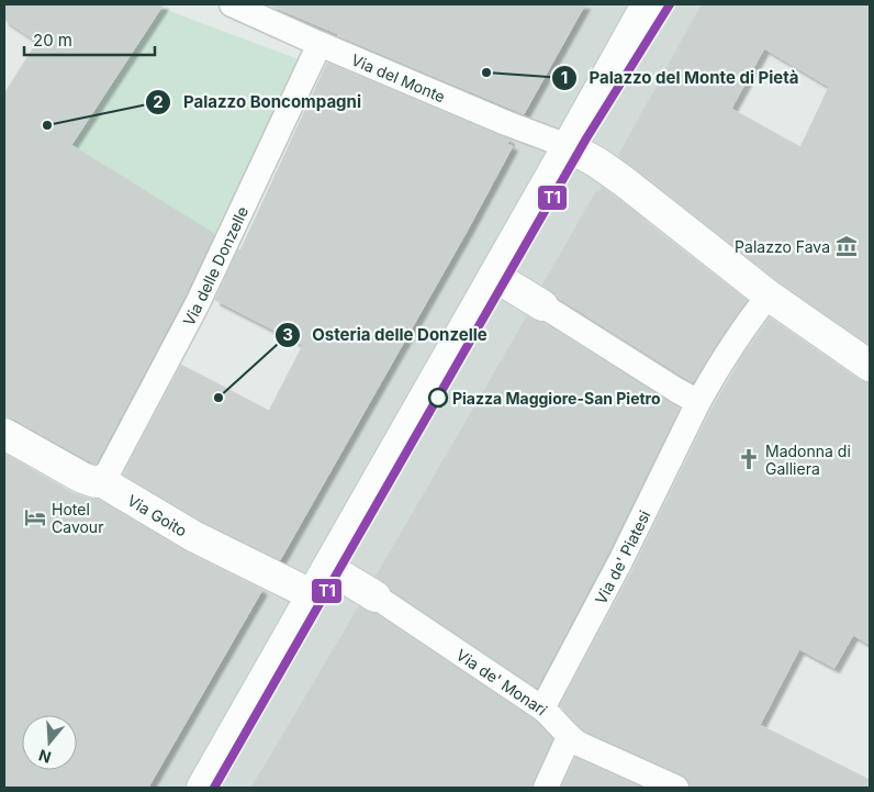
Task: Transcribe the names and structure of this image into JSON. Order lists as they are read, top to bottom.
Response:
{
  "streets": {
    "street": ["Via Goito", "Via de' Monari"],
    "lane": ["Via del Monte", "Via delle Donzelle", "Via de' Piatesi"]
  },
  "crossings": [
    ["Via del Monte", "Via delle Donzelle"],
    ["Via delle Donzelle", "Via Goito"],
    ["Via de' Piatesi", "Via de' Monari"]
  ],
  "places": {
    "other": [
      "Palazzo del Monte di Pietà",
      "Palazzo Boncompagni",
      "Osteria delle Donzelle",
      "Piazza Maggiore-San Pietro"
    ],
    "museum": ["Palazzo Fava"],
    "church": ["Madonna di Galliera"],
    "hotel": ["Hotel Cavour"]
  },
  "lines": ["transit line T1"],
  "scale_bar": "20 m",
  "north": "bottom"
}
